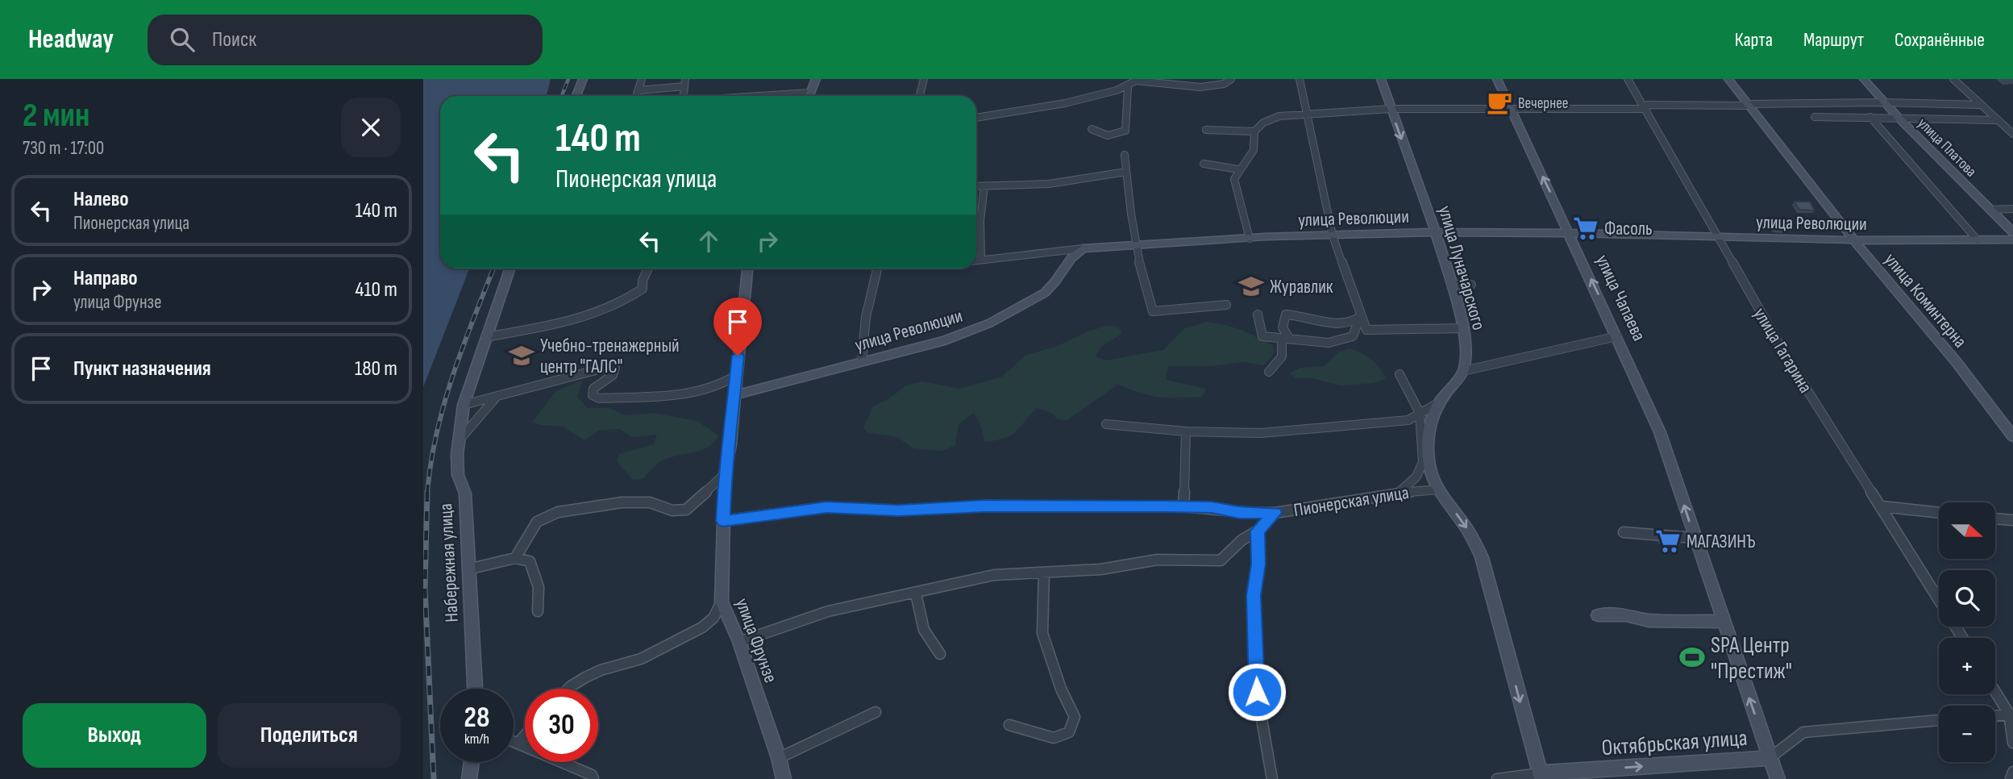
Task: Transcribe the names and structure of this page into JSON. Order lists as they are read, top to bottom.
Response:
{
  "streets": {
    "street": [
      "улица Платова",
      "улица Революции",
      "улица Луначарского",
      "улица Чапаева",
      "улица Коминтерна",
      "улица Гагарина",
      "Пионерская улица",
      "Набережная улица",
      "улица Фрунзе",
      "Октябрьская улица"
    ]
  },
  "crossings": [
    ["улица Платова", "улица Революции"],
    ["улица Революции", "улица Луначарского"],
    ["улица Революции", "улица Чапаева"],
    ["улица Революции", "улица Коминтерна"],
    ["улица Революции", "улица Гагарина"],
    ["улица Революции", "улица Фрунзе"],
    ["улица Чапаева", "Октябрьская улица"],
    ["Пионерская улица", "улица Фрунзе"]
  ],
  "one_way": ["улица Чапаева", "Октябрьская улица"],
  "places": {
    "cafe": ["Вечернее"],
    "supermarket": ["Фасоль", "МАГАЗИНЪ"],
    "school or university": ["Журавлик", "Учебно-тренажерный центр \"ГАЛС\""],
    "sports": ["SPA Центр \"Престиж\""]
  },
  "north": "right",
  "page": {
    "header": "Headway",
    "search": "Поиск",
    "nav": ["Карта", "Маршрут", "Сохранённые"],
    "heading": ["2 мин", "730 m · 17:00"],
    "turn": ["140 m", "Пионерская улица"],
    "list": [
      {
        "name": "Налево",
        "note": "Пионерская улица",
        "value": "140 m"
      },
      {
        "name": "Направо",
        "note": "улица Фрунзе",
        "value": "410 m"
      },
      {
        "name": "Пункт назначения",
        "value": "180 m"
      }
    ],
    "map_buttons": ["+", "−"],
    "speed": "28 km/h",
    "limit": "30",
    "buttons": ["Выход", "Поделиться"]
  }
}
